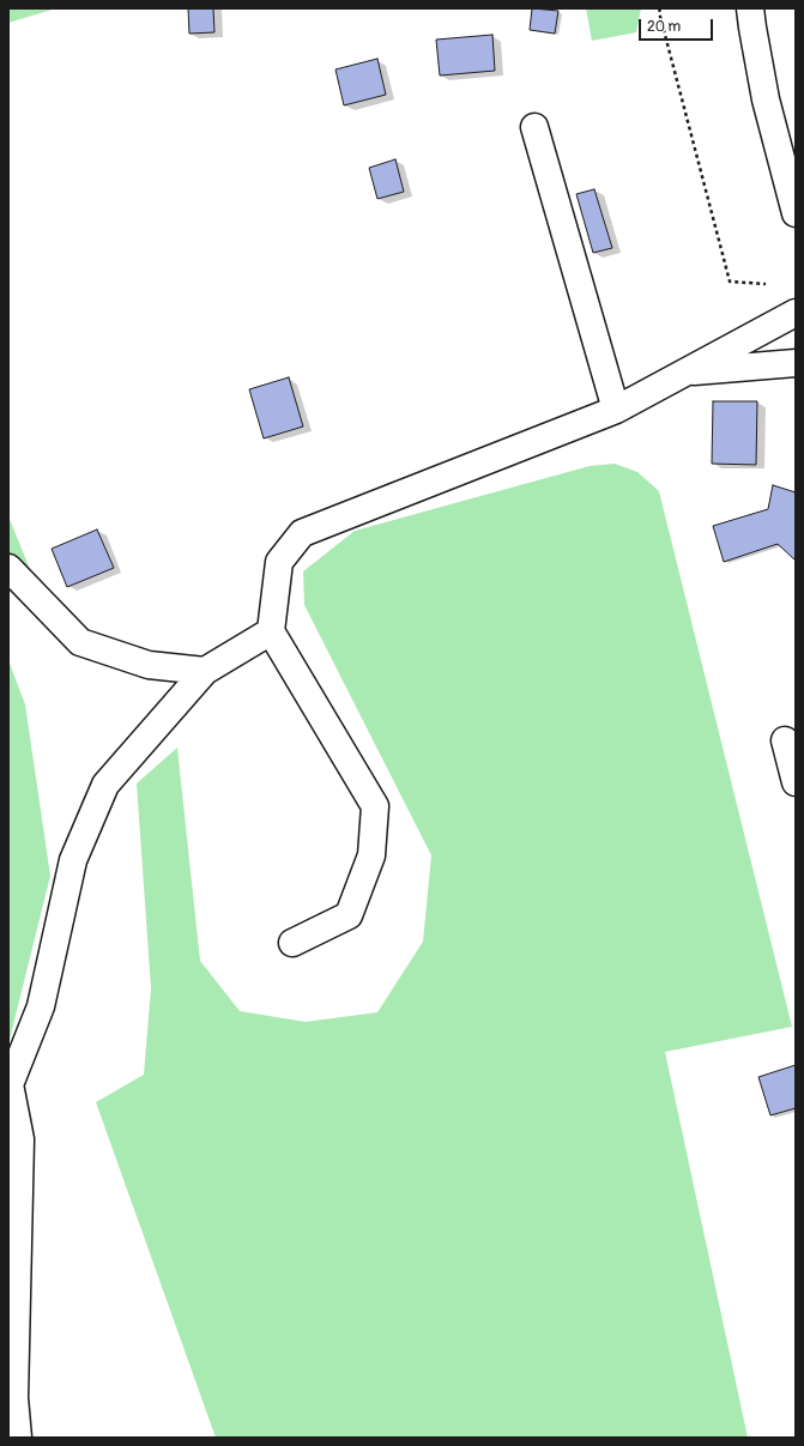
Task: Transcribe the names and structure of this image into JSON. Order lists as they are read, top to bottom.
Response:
{
  "scale_bar": "20 m"
}
